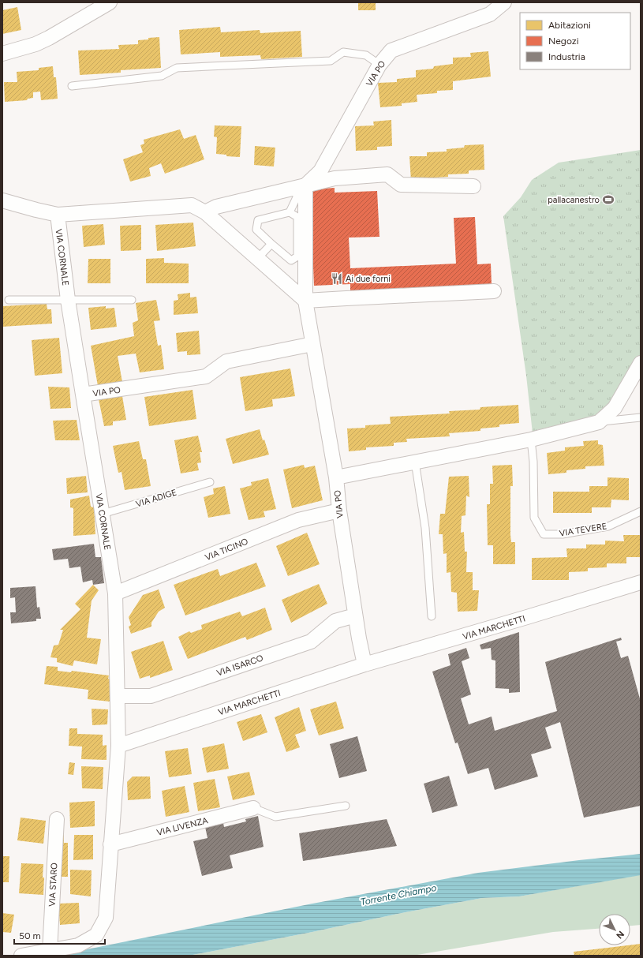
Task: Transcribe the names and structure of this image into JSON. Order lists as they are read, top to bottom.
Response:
{
  "streets": {
    "street": [
      "VIA PO",
      "VIA CORNALE",
      "VIA TICINO",
      "VIA MARCHETTI",
      "VIA ISARCO",
      "VIA LIVENZA",
      "VIA STARO"
    ],
    "lane": ["VIA ADIGE", "VIA TEVERE"]
  },
  "crossings": [
    ["VIA PO", "VIA CORNALE"],
    ["VIA PO", "VIA TICINO"],
    ["VIA PO", "VIA MARCHETTI"],
    ["VIA PO", "VIA ISARCO"],
    ["VIA CORNALE", "VIA ADIGE"],
    ["VIA CORNALE", "VIA TICINO"],
    ["VIA CORNALE", "VIA MARCHETTI"],
    ["VIA CORNALE", "VIA ISARCO"]
  ],
  "water": ["Torrente Chiampo"],
  "places": {
    "sports": ["pallacanestro"],
    "restaurant": ["Ai due forni"]
  },
  "legend": ["Abitazioni", "Negozi", "Industria"],
  "scale_bar": "50 m",
  "north": "bottom right"
}
